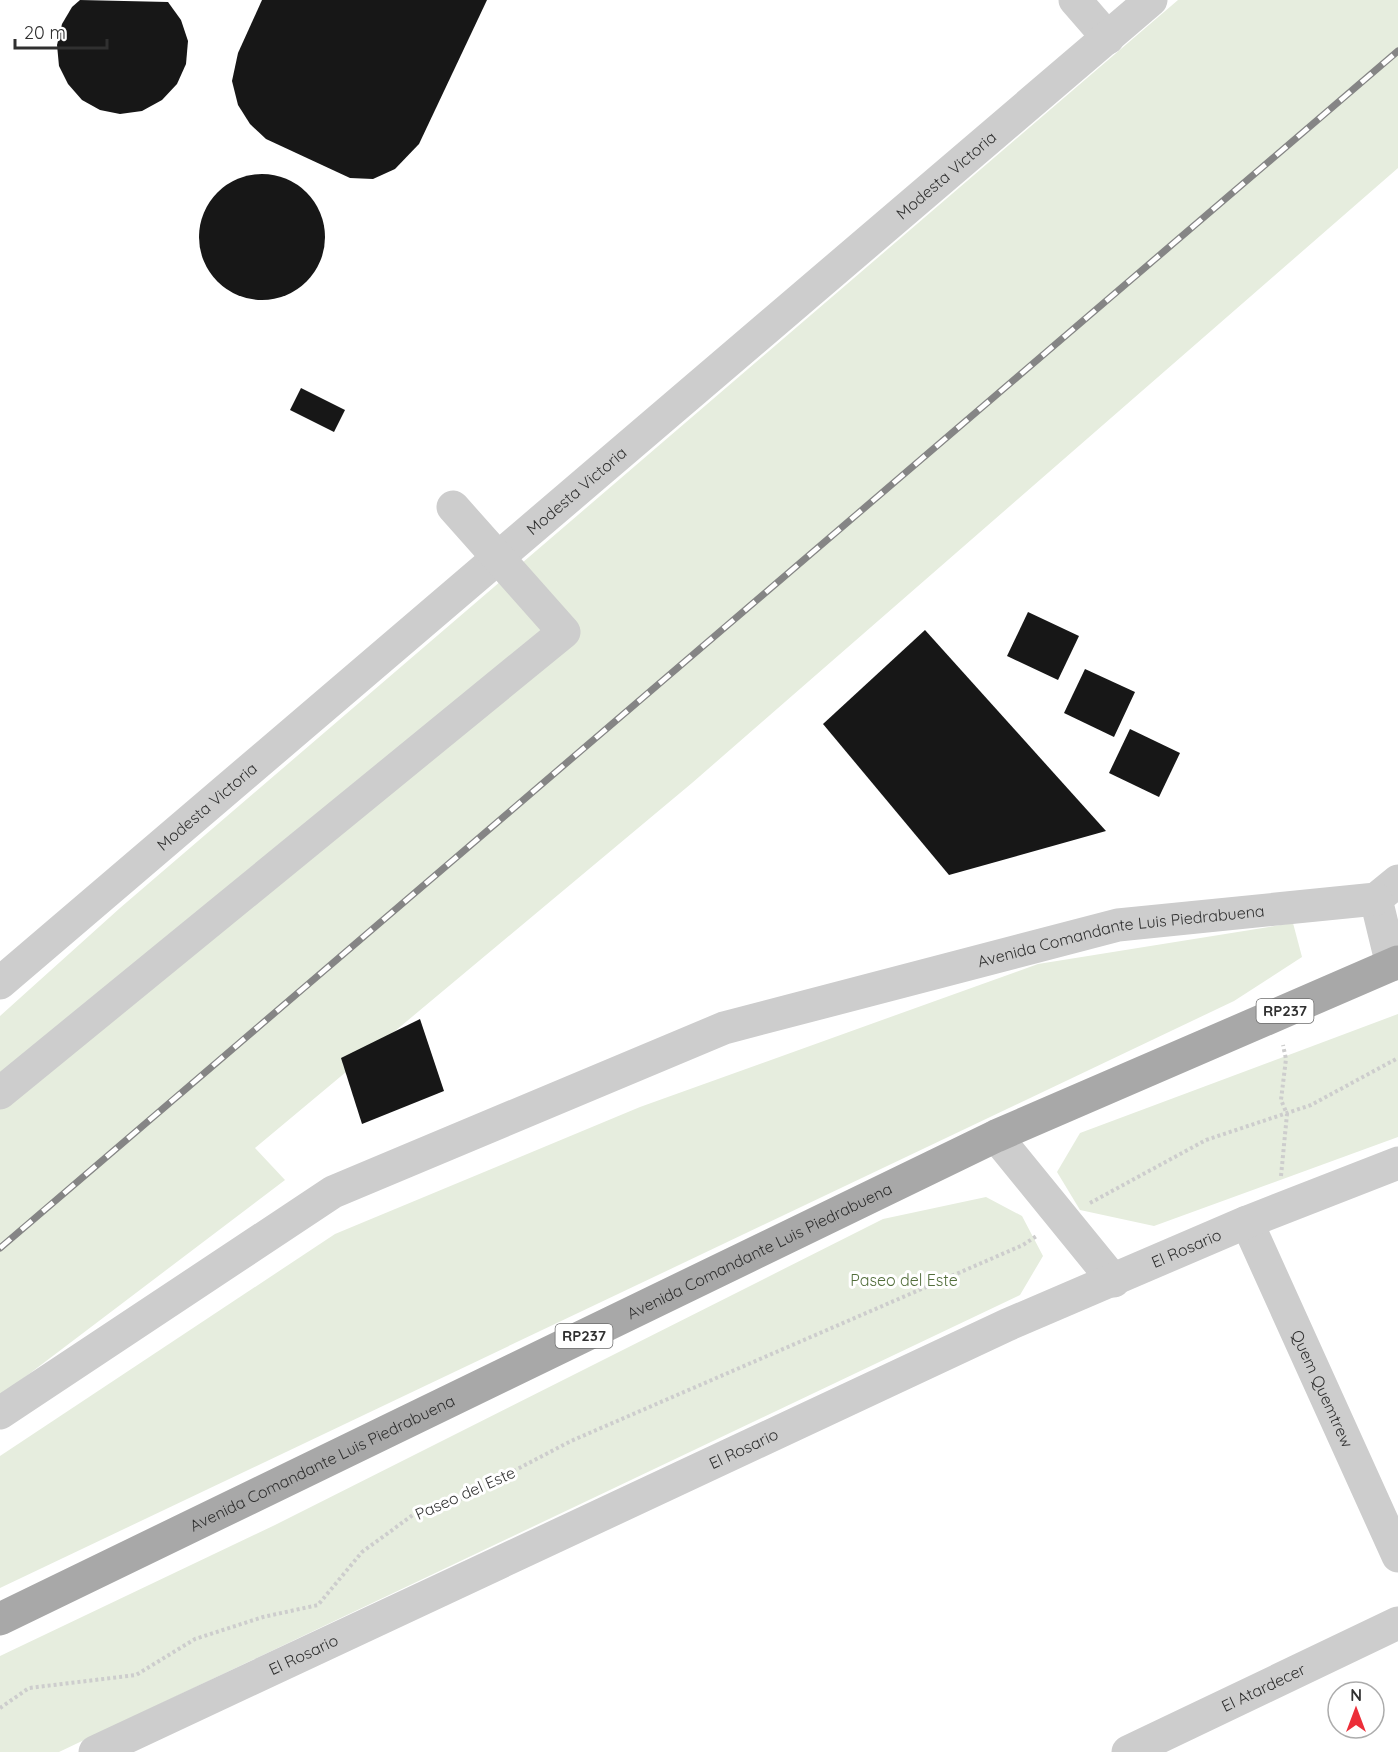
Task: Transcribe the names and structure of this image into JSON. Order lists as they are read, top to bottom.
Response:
{
  "streets": {
    "main road": ["Avenida Comandante Luis Piedrabuena", "RP237"],
    "street": [
      "Modesta Victoria",
      "El Rosario",
      "Quem Quemtrew",
      "El Atardecer"
    ],
    "path": ["Paseo del Este"]
  },
  "crossings": [
    ["El Rosario", "Quem Quemtrew"]
  ],
  "parks": ["Paseo del Este"],
  "scale_bar": "20 m",
  "north": "top"
}
